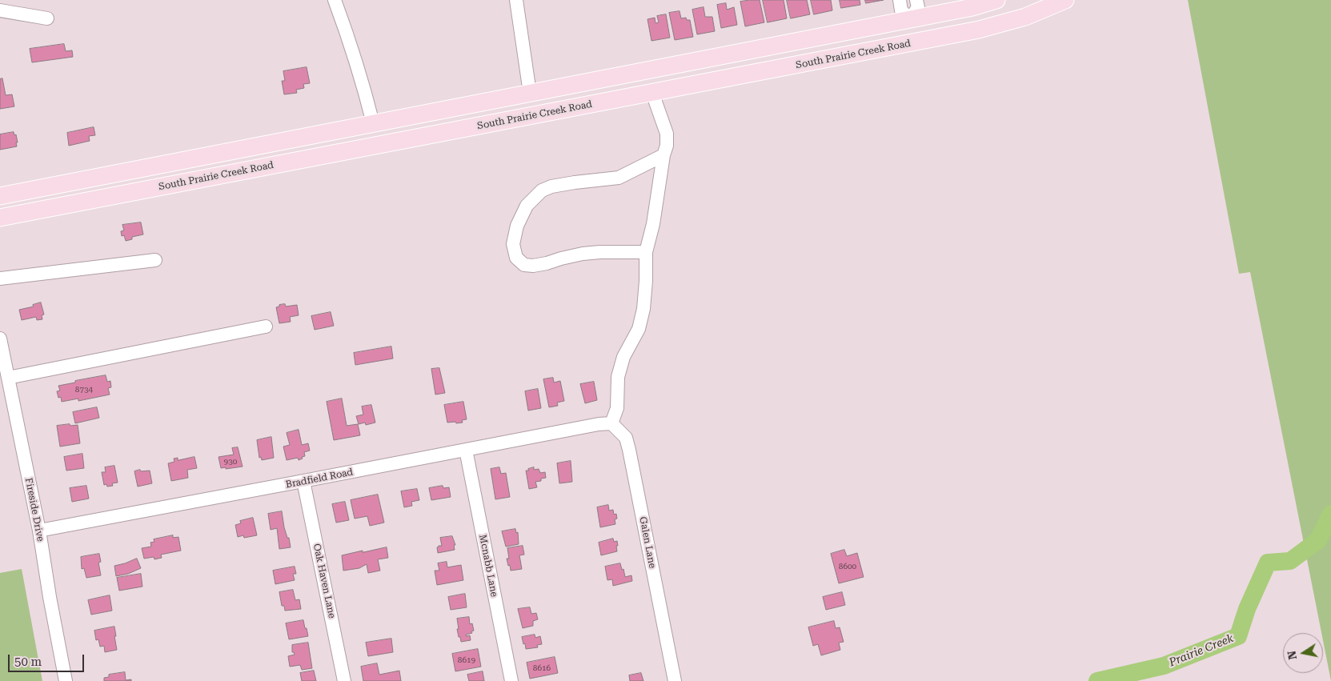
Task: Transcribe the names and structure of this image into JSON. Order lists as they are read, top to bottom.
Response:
{
  "streets": {
    "main road": ["South Prairie Creek Road"],
    "street": [
      "Bradfield Road",
      "Fireside Drive",
      "Galen Lane",
      "Mcnabb Lane",
      "Oak Haven Lane"
    ]
  },
  "crossings": [
    ["Bradfield Road", "Fireside Drive"],
    ["Bradfield Road", "Galen Lane"],
    ["Bradfield Road", "Mcnabb Lane"],
    ["Bradfield Road", "Oak Haven Lane"]
  ],
  "water": ["Prairie Creek"],
  "house_numbers": [
    "8734",
    "930",
    "8600",
    "8619",
    "8616"
  ],
  "scale_bar": "50 m",
  "north": "left"
}
